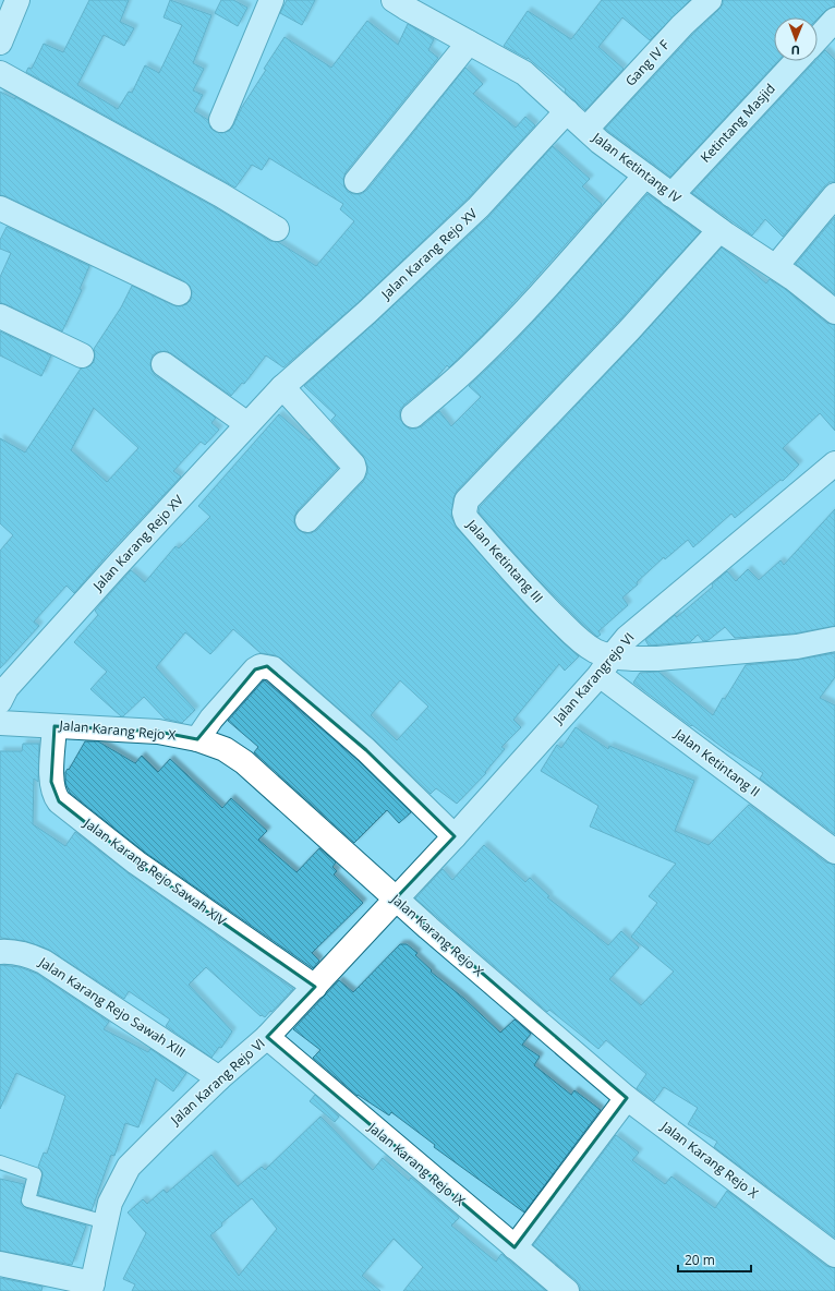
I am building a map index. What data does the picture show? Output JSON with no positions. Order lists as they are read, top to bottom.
{
  "streets": {
    "street": [
      "Gang IV F",
      "Ketintang Masjid",
      "Jalan Ketintang IV",
      "Jalan Karang Rejo XV",
      "Jalan Ketintang III",
      "Jalan Karangrejo VI",
      "Jalan Karang Rejo X",
      "Jalan Ketintang II",
      "Jalan Karang Rejo Sawah XIV",
      "Jalan Karang Rejo Sawah XIII",
      "Jalan Karang Rejo VI",
      "Jalan Karang Rejo IX"
    ]
  },
  "crossings": [
    ["Gang IV F", "Jalan Ketintang IV"],
    ["Ketintang Masjid", "Jalan Ketintang IV"],
    ["Jalan Ketintang IV", "Jalan Karang Rejo XV"],
    ["Jalan Ketintang IV", "Jalan Ketintang III"],
    ["Jalan Ketintang III", "Jalan Karangrejo VI"],
    ["Jalan Ketintang III", "Jalan Ketintang II"],
    ["Jalan Karangrejo VI", "Jalan Karang Rejo X"],
    ["Jalan Karangrejo VI", "Jalan Ketintang II"],
    ["Jalan Karangrejo VI", "Jalan Karang Rejo VI"],
    ["Jalan Karang Rejo X", "Jalan Karang Rejo Sawah XIV"],
    ["Jalan Karang Rejo X", "Jalan Karang Rejo VI"],
    ["Jalan Karang Rejo Sawah XIV", "Jalan Karang Rejo VI"],
    ["Jalan Karang Rejo Sawah XIII", "Jalan Karang Rejo VI"],
    ["Jalan Karang Rejo VI", "Jalan Karang Rejo IX"]
  ],
  "scale_bar": "20 m",
  "north": "bottom"
}
